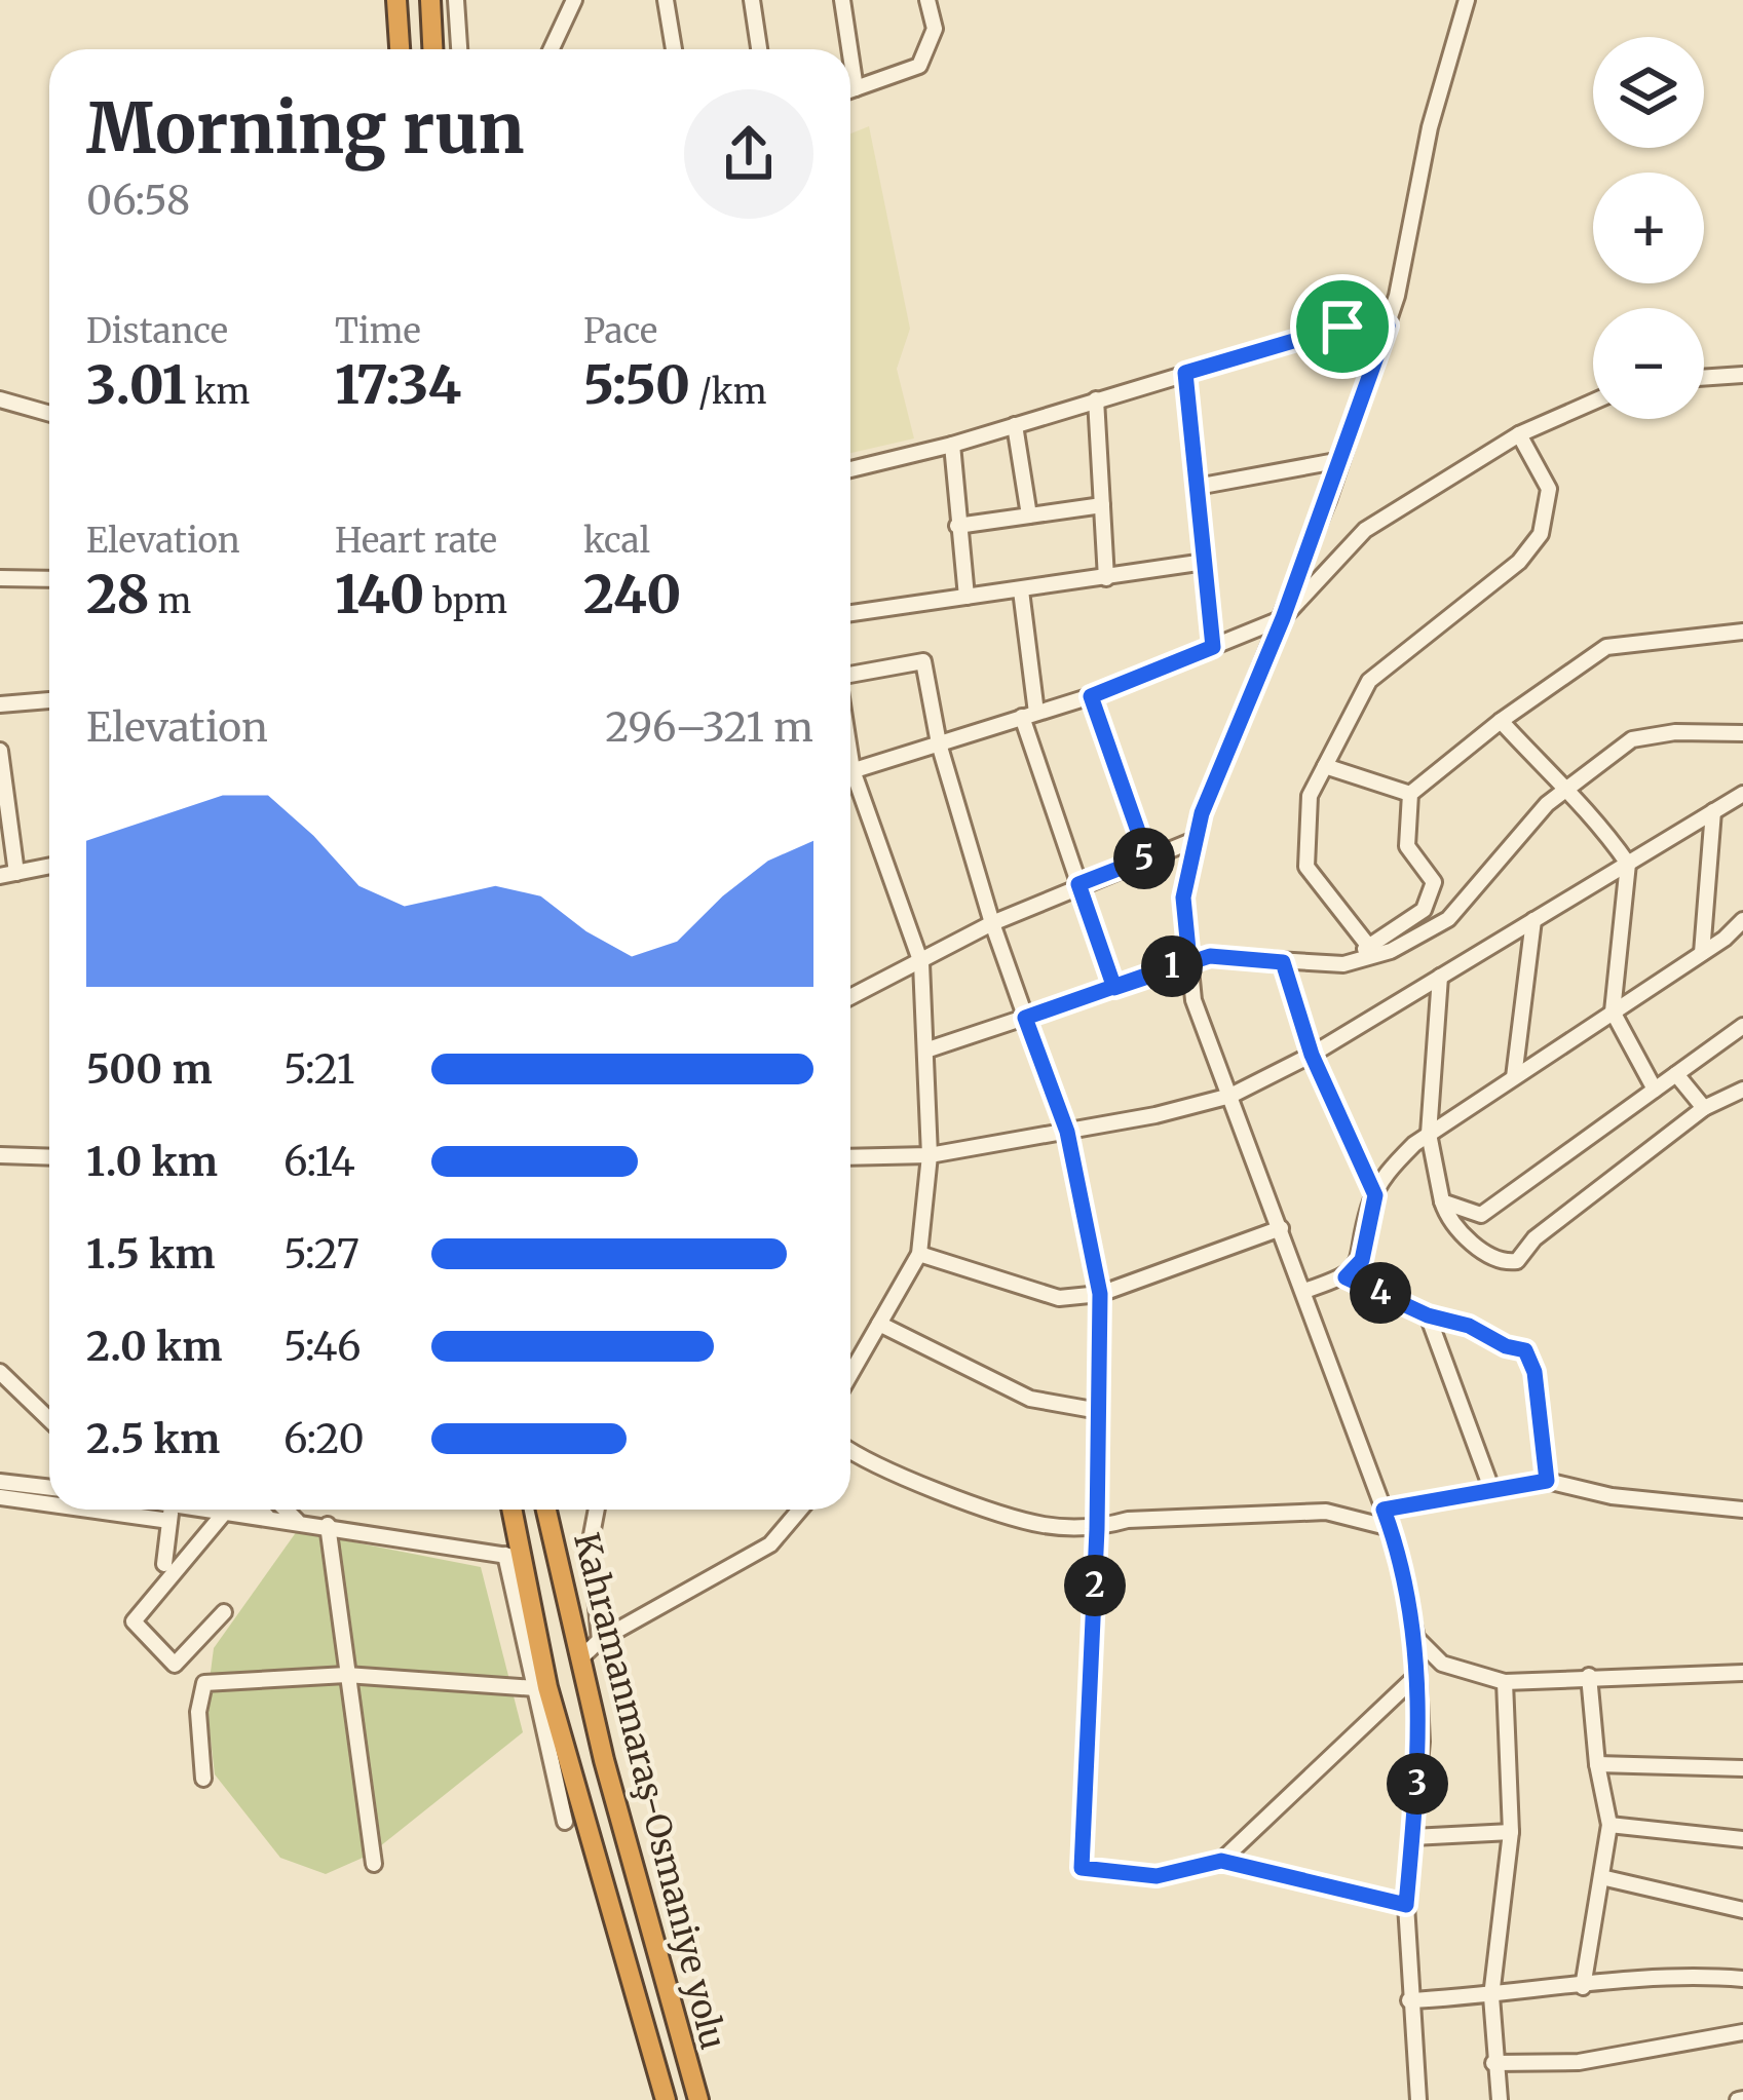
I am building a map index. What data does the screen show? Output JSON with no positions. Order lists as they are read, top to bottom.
{
  "streets": {
    "highway": ["Kahramanmaraş-Osmaniye yolu"]
  },
  "page": {
    "map_buttons": ["+", "−"],
    "heading": ["Morning run", "06:58"],
    "stats": [
      ["Distance", "3.01 km"],
      ["Time", "17:34"],
      ["Pace", "5:50 /km"],
      ["Elevation", "28 m"],
      ["Heart rate", "140 bpm"],
      ["kcal", "240"]
    ],
    "chart": ["Elevation", "296–321 m"],
    "pins": [
      "5",
      "1",
      "4",
      "2",
      "3"
    ],
    "list": [
      {
        "name": "500 m",
        "note": "5:21"
      },
      {
        "name": "1.0 km",
        "note": "6:14"
      },
      {
        "name": "1.5 km",
        "note": "5:27"
      },
      {
        "name": "2.0 km",
        "note": "5:46"
      },
      {
        "name": "2.5 km",
        "note": "6:20"
      }
    ]
  }
}
